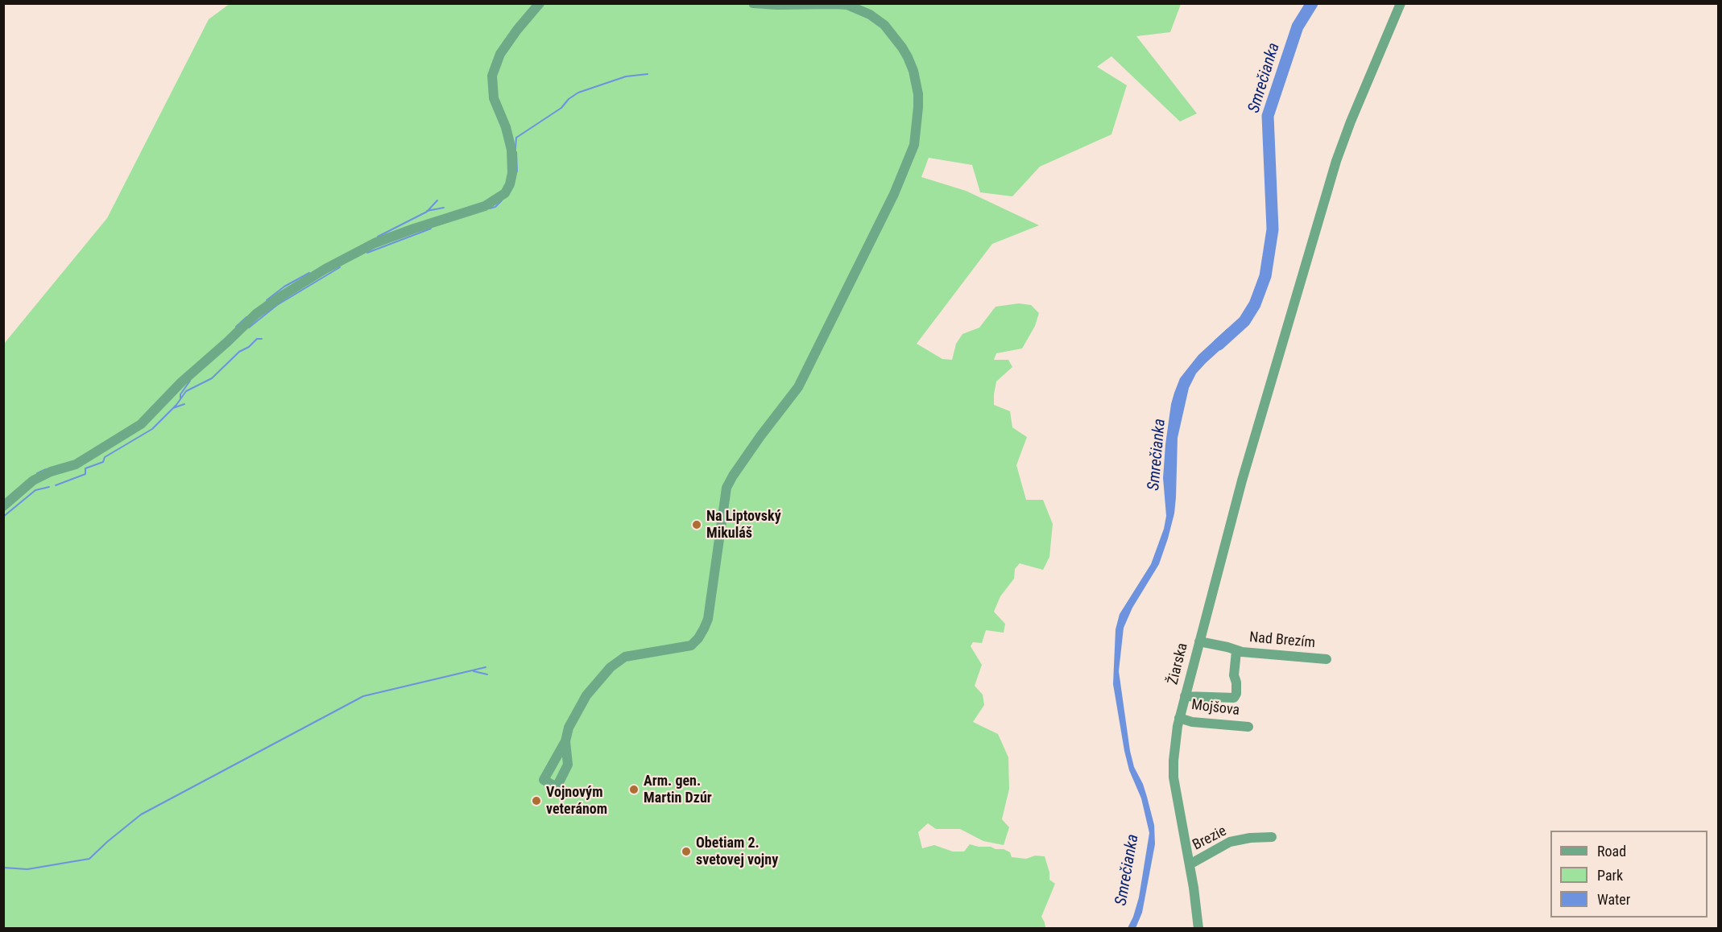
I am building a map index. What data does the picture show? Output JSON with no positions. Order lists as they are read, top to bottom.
{
  "streets": {
    "street": [
      "Nad Brezím",
      "Žiarska",
      "Mojšova",
      "Brezie"
    ]
  },
  "crossings": [
    ["Nad Brezím", "Žiarska"],
    ["Žiarska", "Mojšova"],
    ["Žiarska", "Brezie"]
  ],
  "water": ["Smrečianka"],
  "places": [
    "Na Liptovský Mikuláš",
    "Arm. gen. Martin Dzúr",
    "Vojnovým veteránom",
    "Obetiam 2. svetovej vojny"
  ],
  "legend": ["Road", "Park", "Water"]
}
